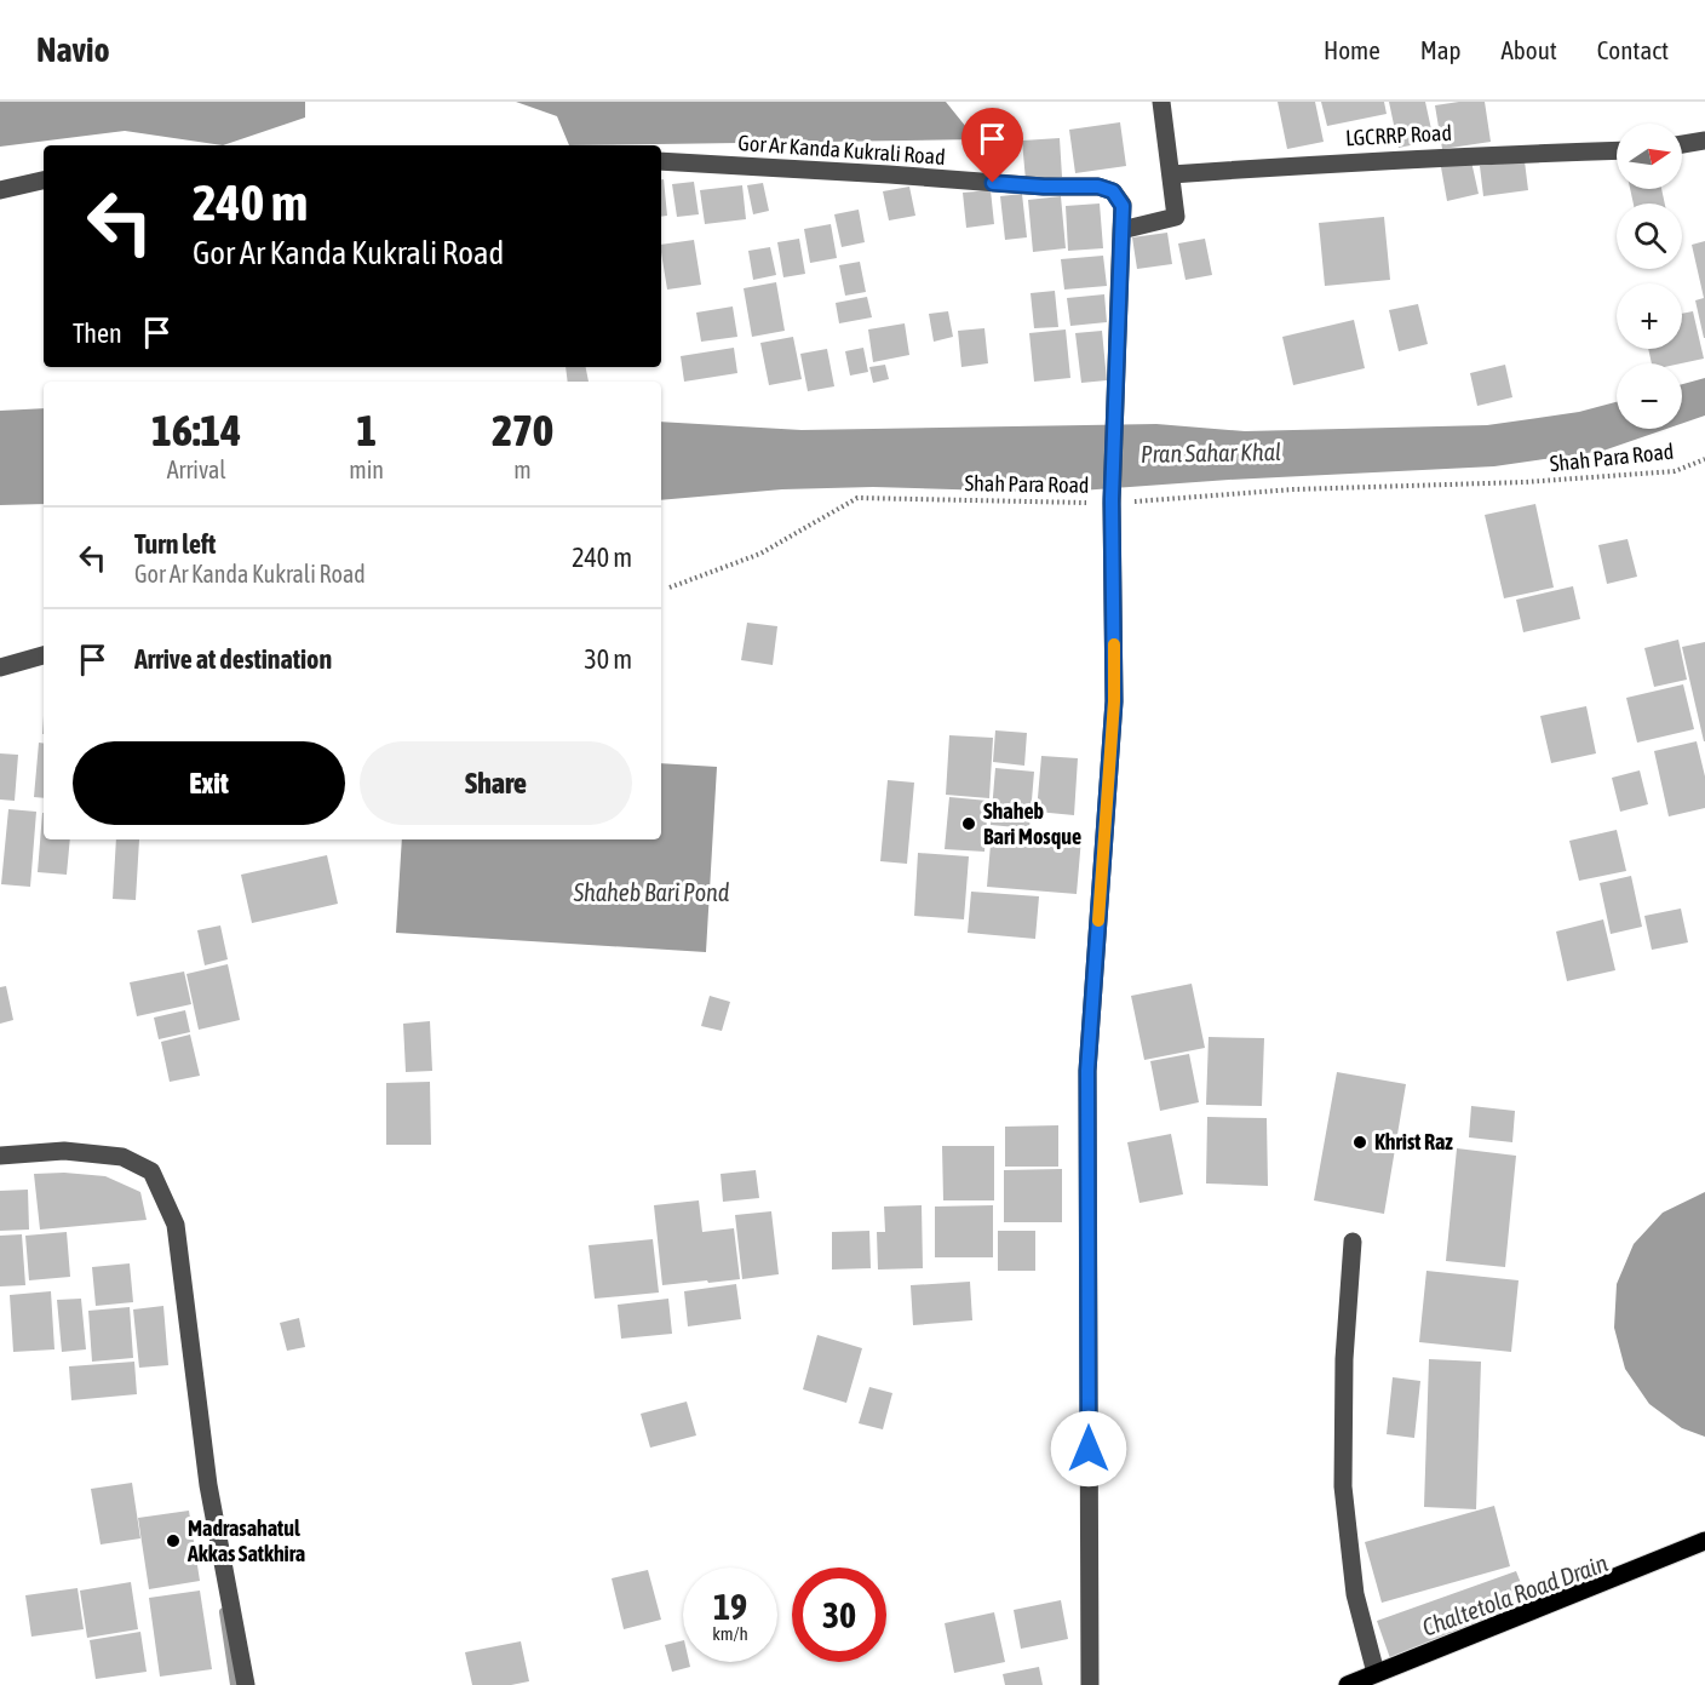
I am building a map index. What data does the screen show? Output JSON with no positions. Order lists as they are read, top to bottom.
{
  "streets": {
    "street": ["LGCRRP Road", "Gor Ar Kanda Kukrali Road"],
    "path": ["Shah Para Road"]
  },
  "water": ["Pran Sahar Khal", "Shaheb Bari Pond", "Chaltetola Road Drain"],
  "places": ["Shaheb Bari Mosque", "Khrist Raz", "Madrasahatul Akkas Satkhira"],
  "north": "right",
  "page": {
    "header": "Navio",
    "nav": [
      "Home",
      "Map",
      "About",
      "Contact"
    ],
    "map_buttons": ["+", "−"],
    "turn": ["240 m", "Gor Ar Kanda Kukrali Road"],
    "then": "Then",
    "eta": [
      "16:14",
      "Arrival",
      "1",
      "min",
      "270",
      "m"
    ],
    "list": [
      {
        "name": "Turn left",
        "note": "Gor Ar Kanda Kukrali Road",
        "value": "240 m"
      },
      {
        "name": "Arrive at destination",
        "value": "30 m"
      }
    ],
    "buttons": ["Exit", "Share"],
    "speed": "19 km/h",
    "limit": "30"
  }
}
